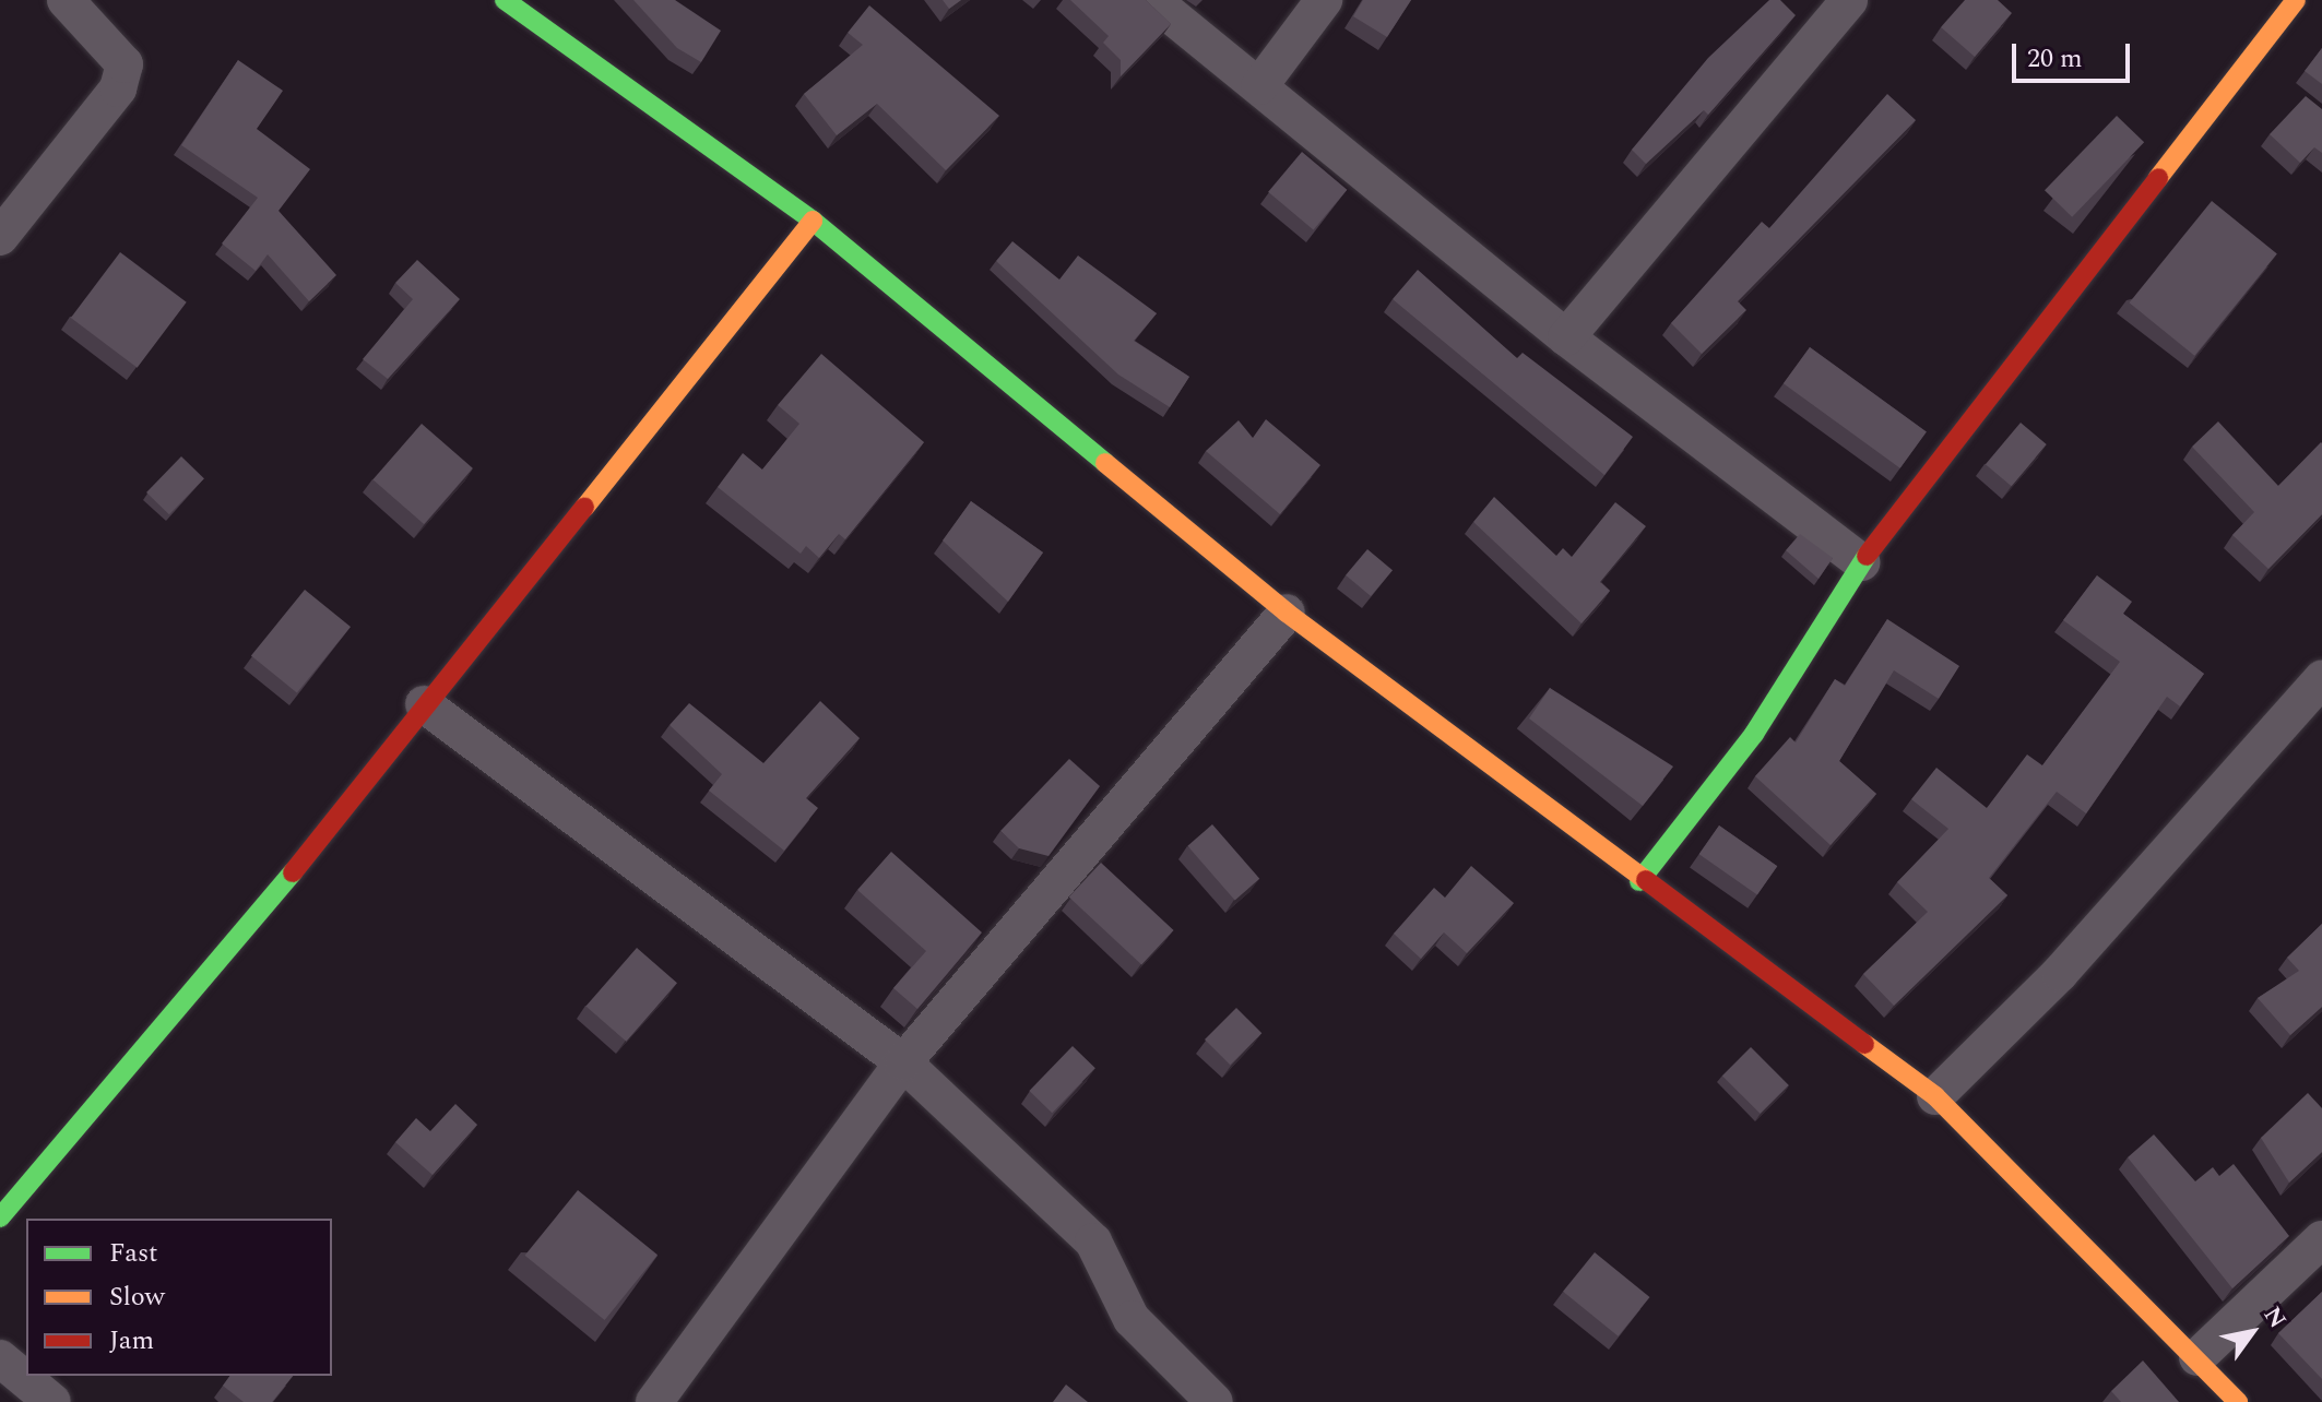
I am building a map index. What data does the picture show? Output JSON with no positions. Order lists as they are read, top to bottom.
{
  "legend": ["Fast", "Slow", "Jam"],
  "scale_bar": "20 m",
  "north": "top right"
}
